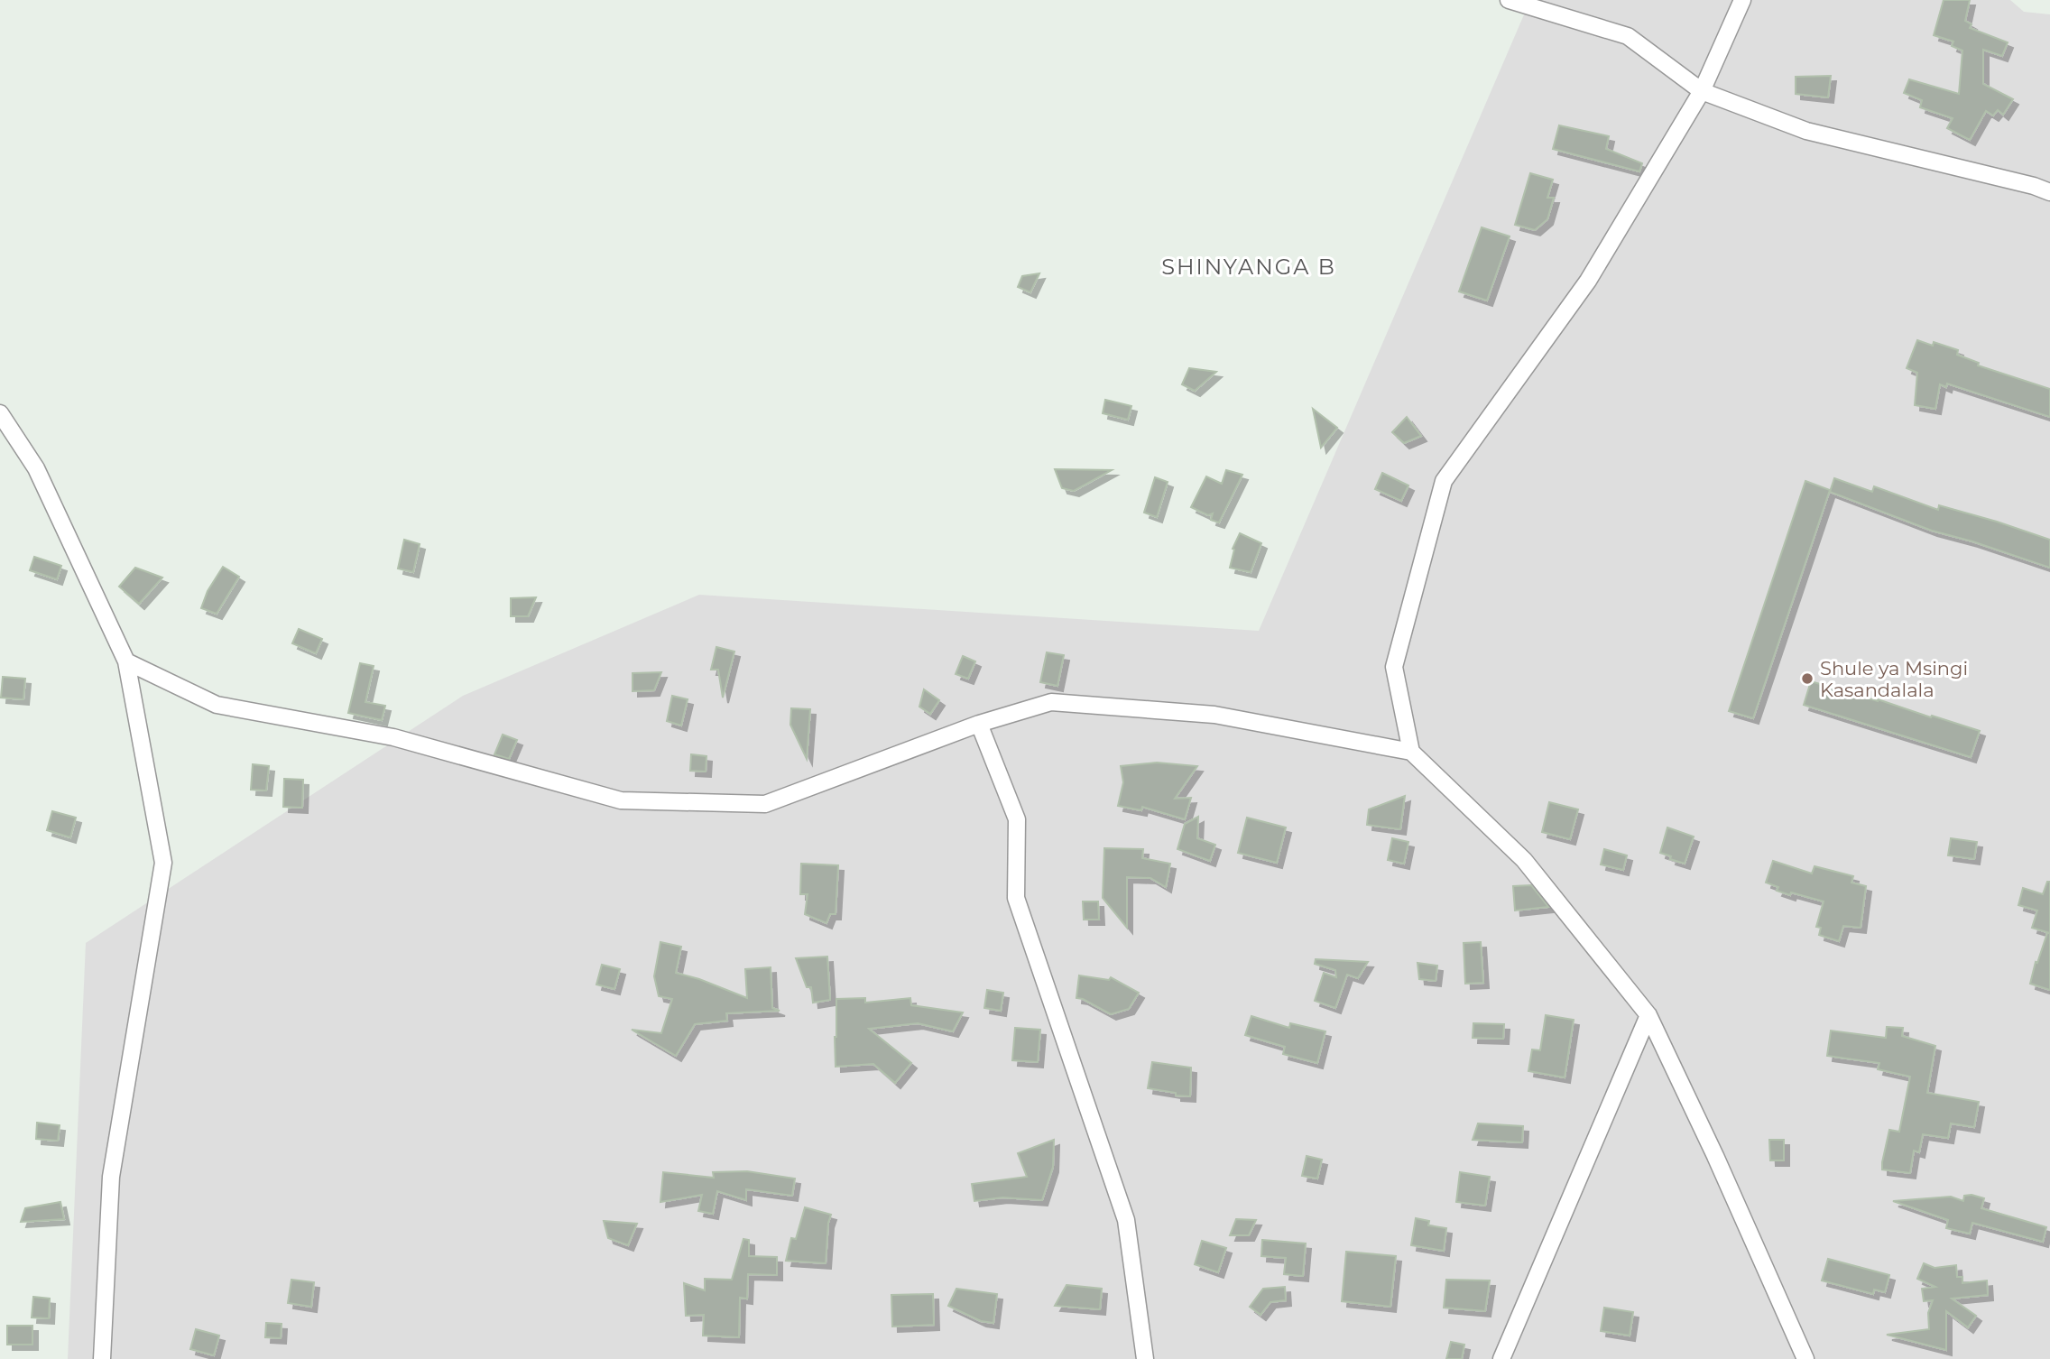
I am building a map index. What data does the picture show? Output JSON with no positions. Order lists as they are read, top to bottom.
{
  "districts": ["SHINYANGA B"],
  "places": ["Shule ya Msingi Kasandalala"]
}
